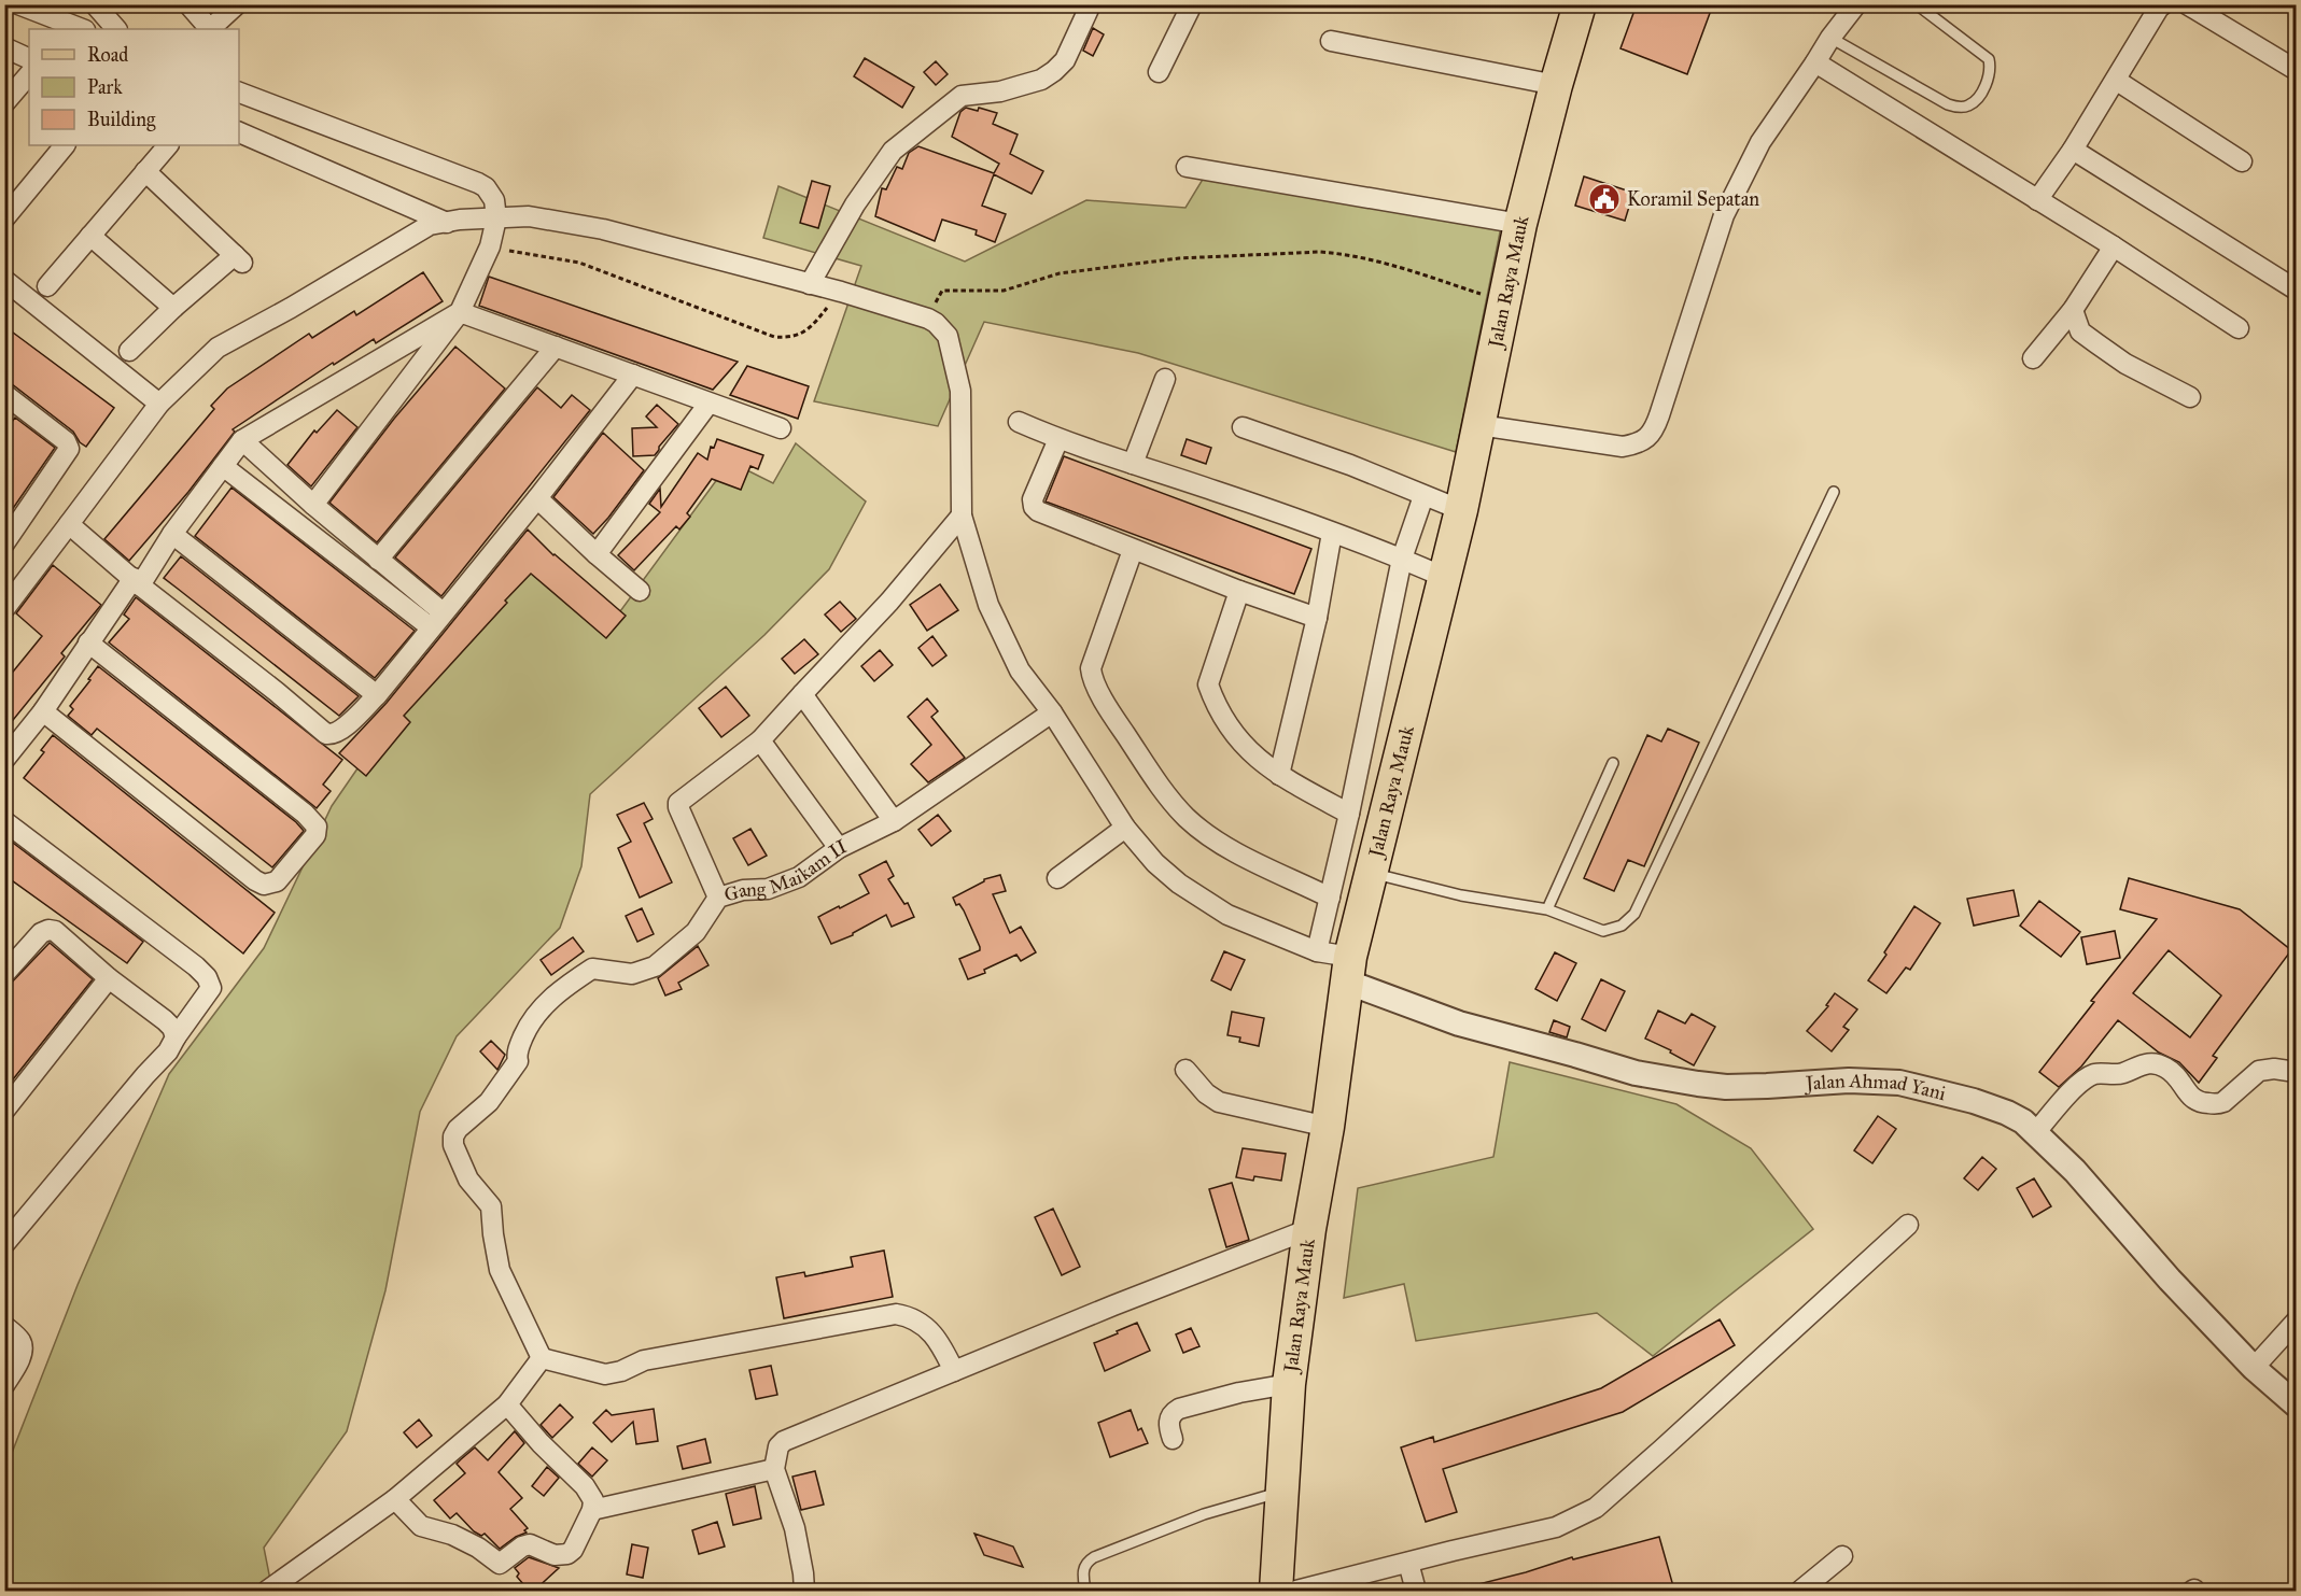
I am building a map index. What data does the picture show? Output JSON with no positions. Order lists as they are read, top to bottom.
{
  "streets": {
    "main road": ["Jalan Raya Mauk"],
    "street": ["Gang Maikam II", "Jalan Ahmad Yani"]
  },
  "crossings": [
    ["Jalan Raya Mauk", "Jalan Ahmad Yani"]
  ],
  "places": {
    "public building": ["Koramil Sepatan"]
  },
  "legend": ["Road", "Park", "Building"]
}
